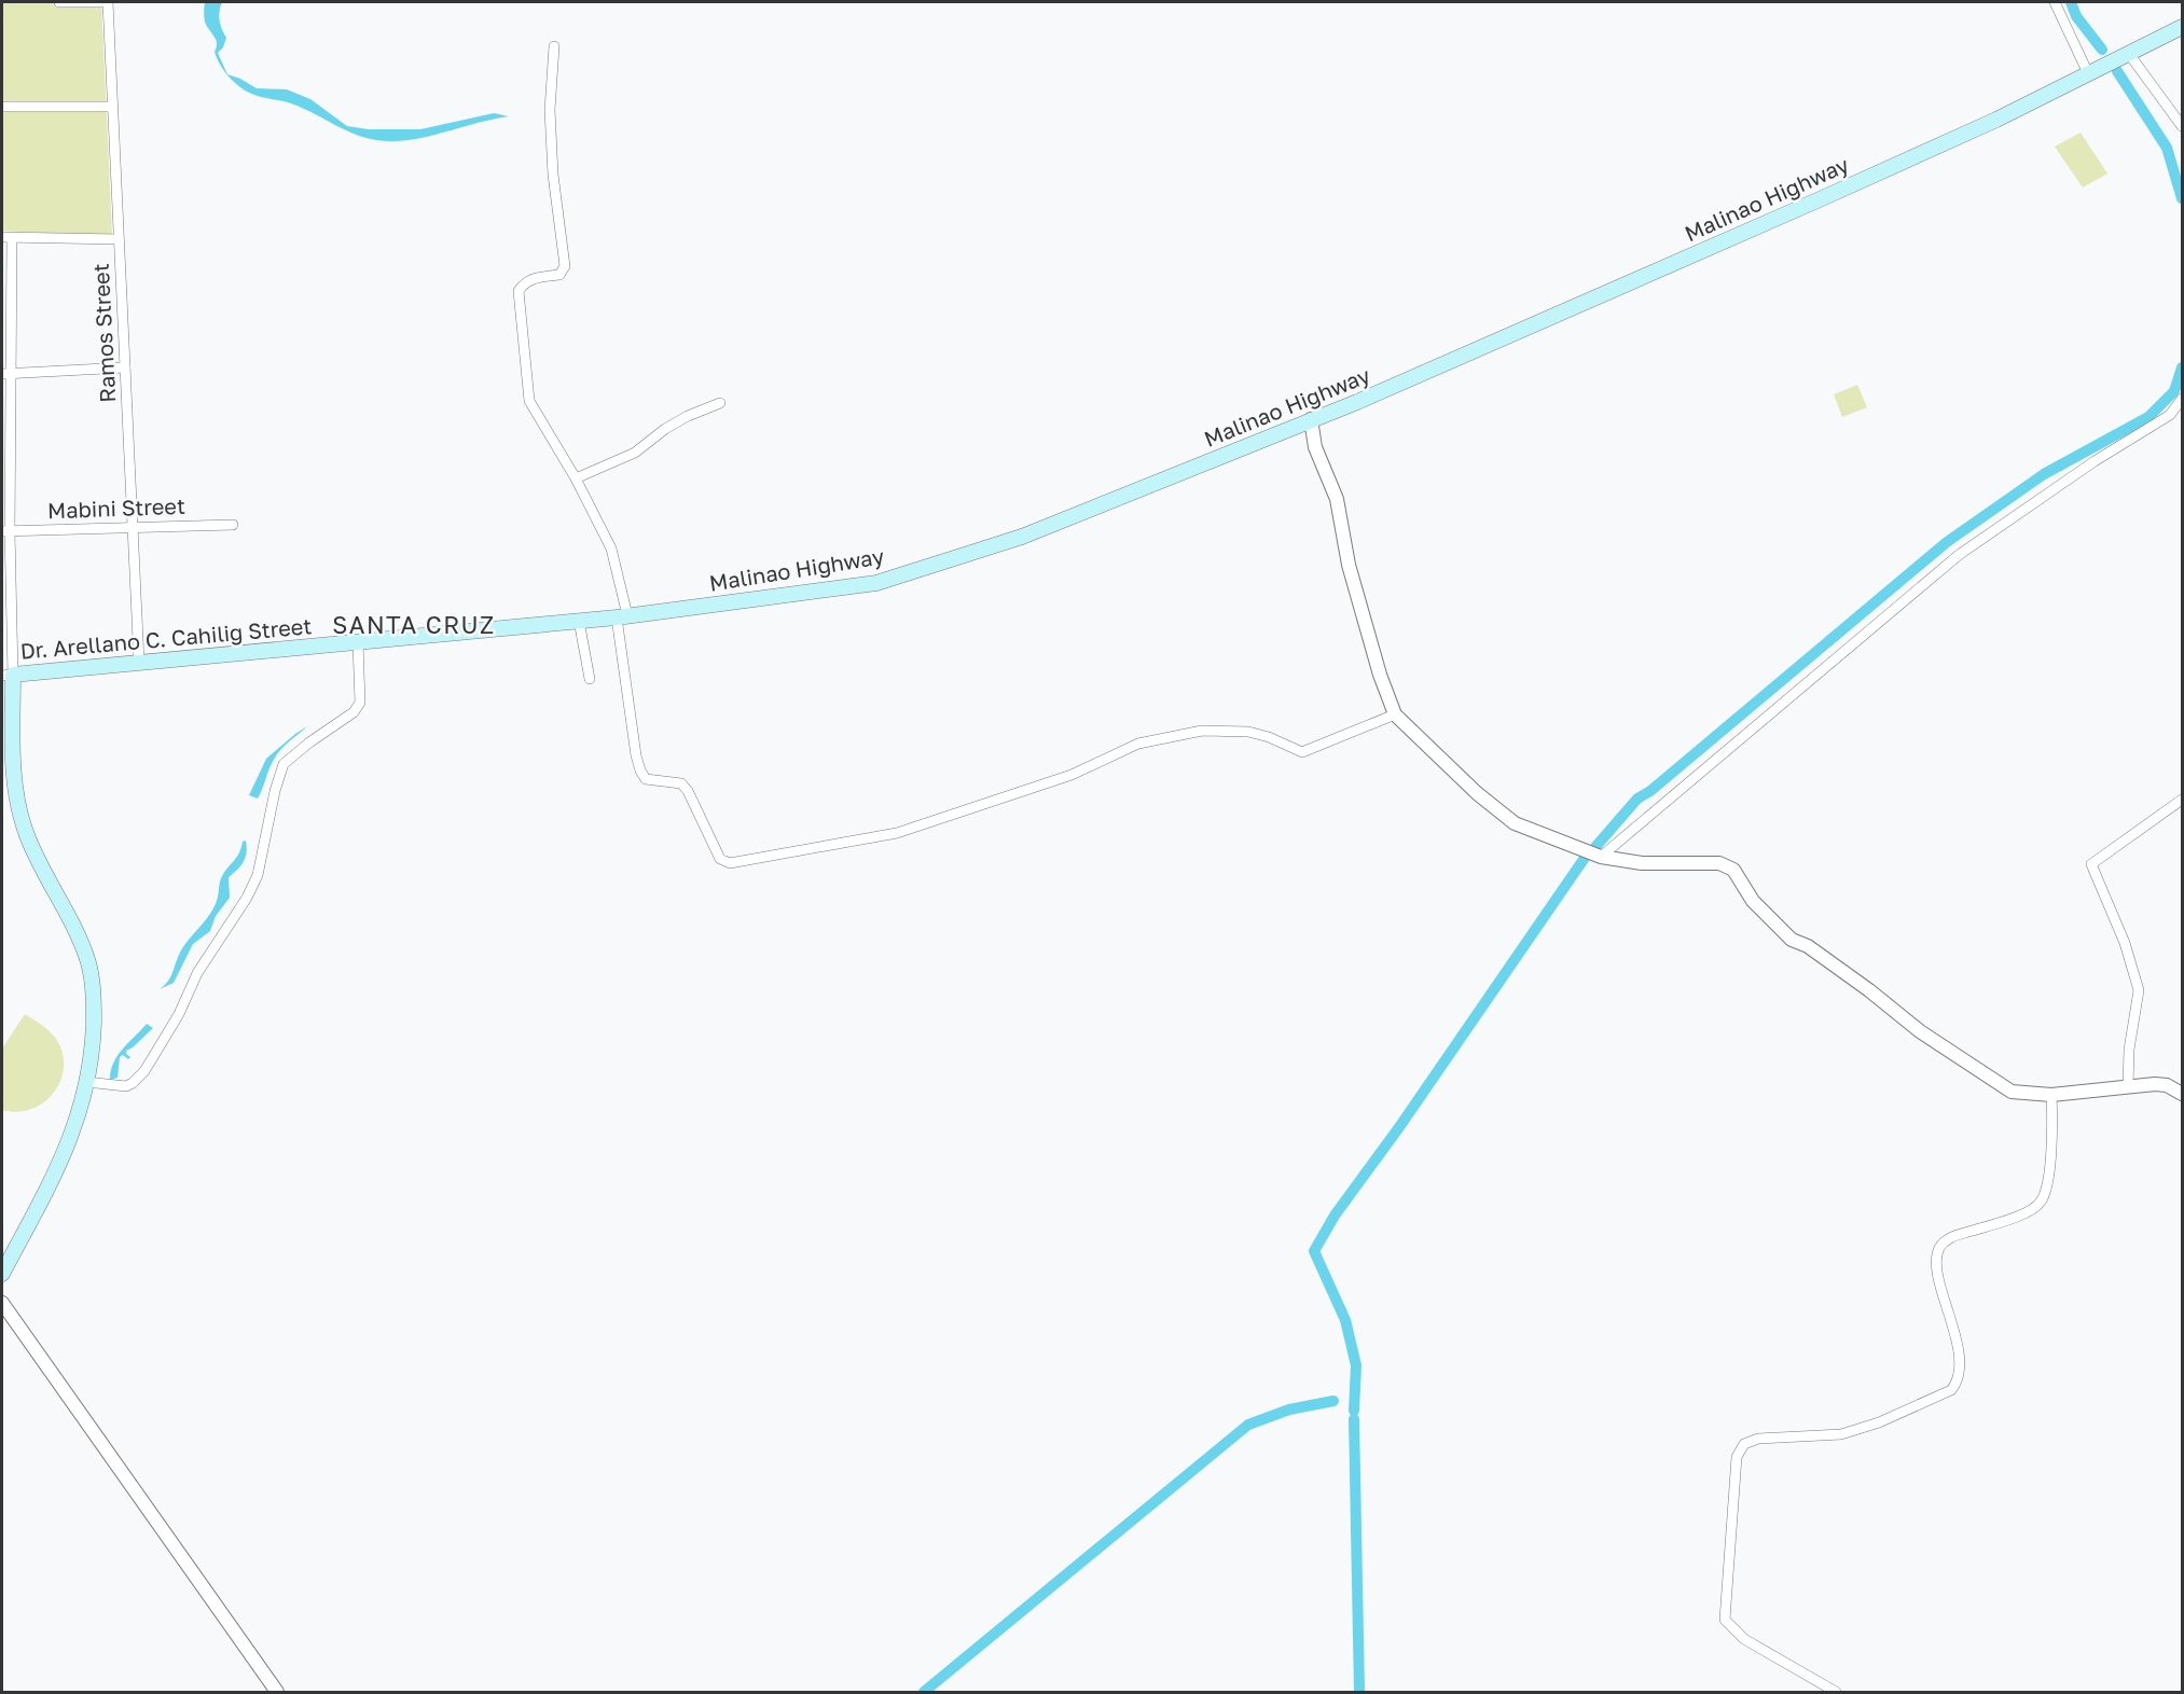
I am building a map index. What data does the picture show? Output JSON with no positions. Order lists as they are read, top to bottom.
{
  "streets": {
    "main road": ["Malinao Highway", "Dr. Arellano C. Cahilig Street"],
    "street": ["Ramos Street", "Mabini Street"]
  },
  "crossings": [
    ["Malinao Highway", "Dr. Arellano C. Cahilig Street"],
    ["Ramos Street", "Mabini Street"],
    ["Ramos Street", "Dr. Arellano C. Cahilig Street"]
  ],
  "districts": ["SANTA CRUZ"]
}
